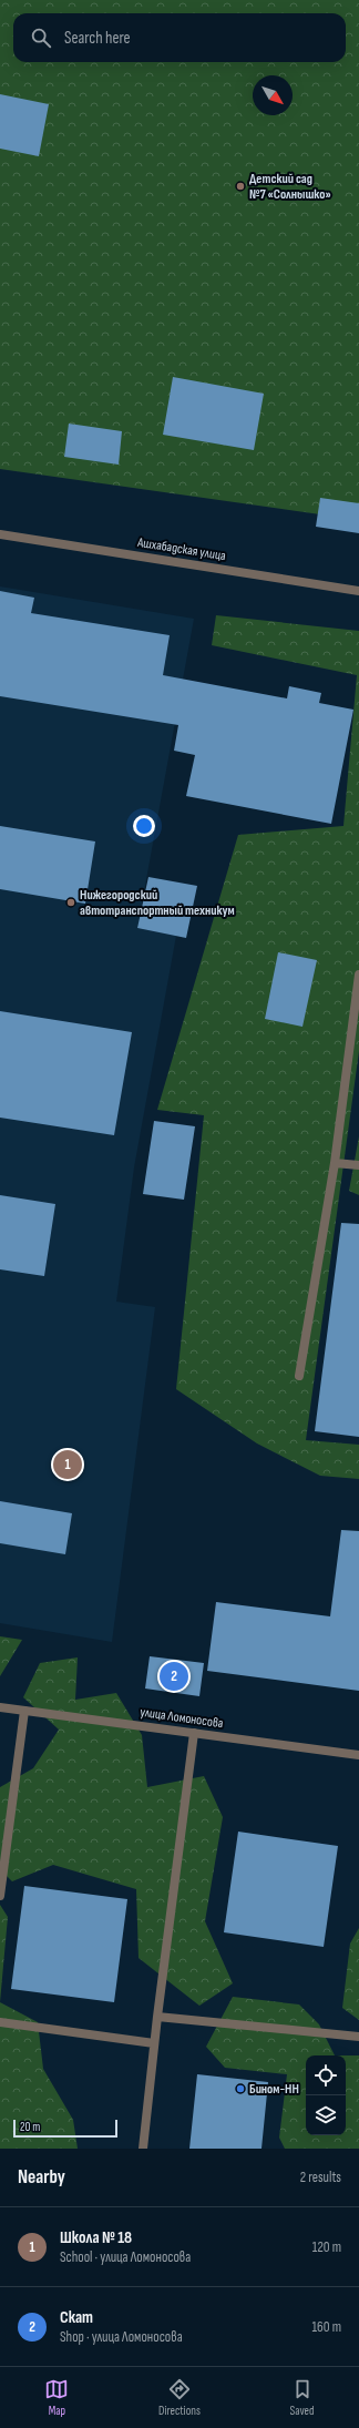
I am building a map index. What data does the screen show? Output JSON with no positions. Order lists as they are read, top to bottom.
{
  "streets": {
    "street": ["Ашхабадская улица", "улица Ломоносова"]
  },
  "places": ["Детский сад №7 «Солнышко»", "Нижегородский автотранспортный техникум", "Бином-НН"],
  "scale_bar": "20 m",
  "north": "bottom right",
  "page": {
    "search": "Search here",
    "pins": ["1", "2"],
    "scale": "20 m",
    "heading": ["Nearby", "2 results"],
    "list": [
      {
        "mark": "1",
        "name": "Школа № 18",
        "note": "School · улица Ломоносова",
        "value": "120 m"
      },
      {
        "mark": "2",
        "name": "Скат",
        "note": "Shop · улица Ломоносова",
        "value": "160 m"
      }
    ],
    "nav": ["Map", "Directions", "Saved"]
  }
}
